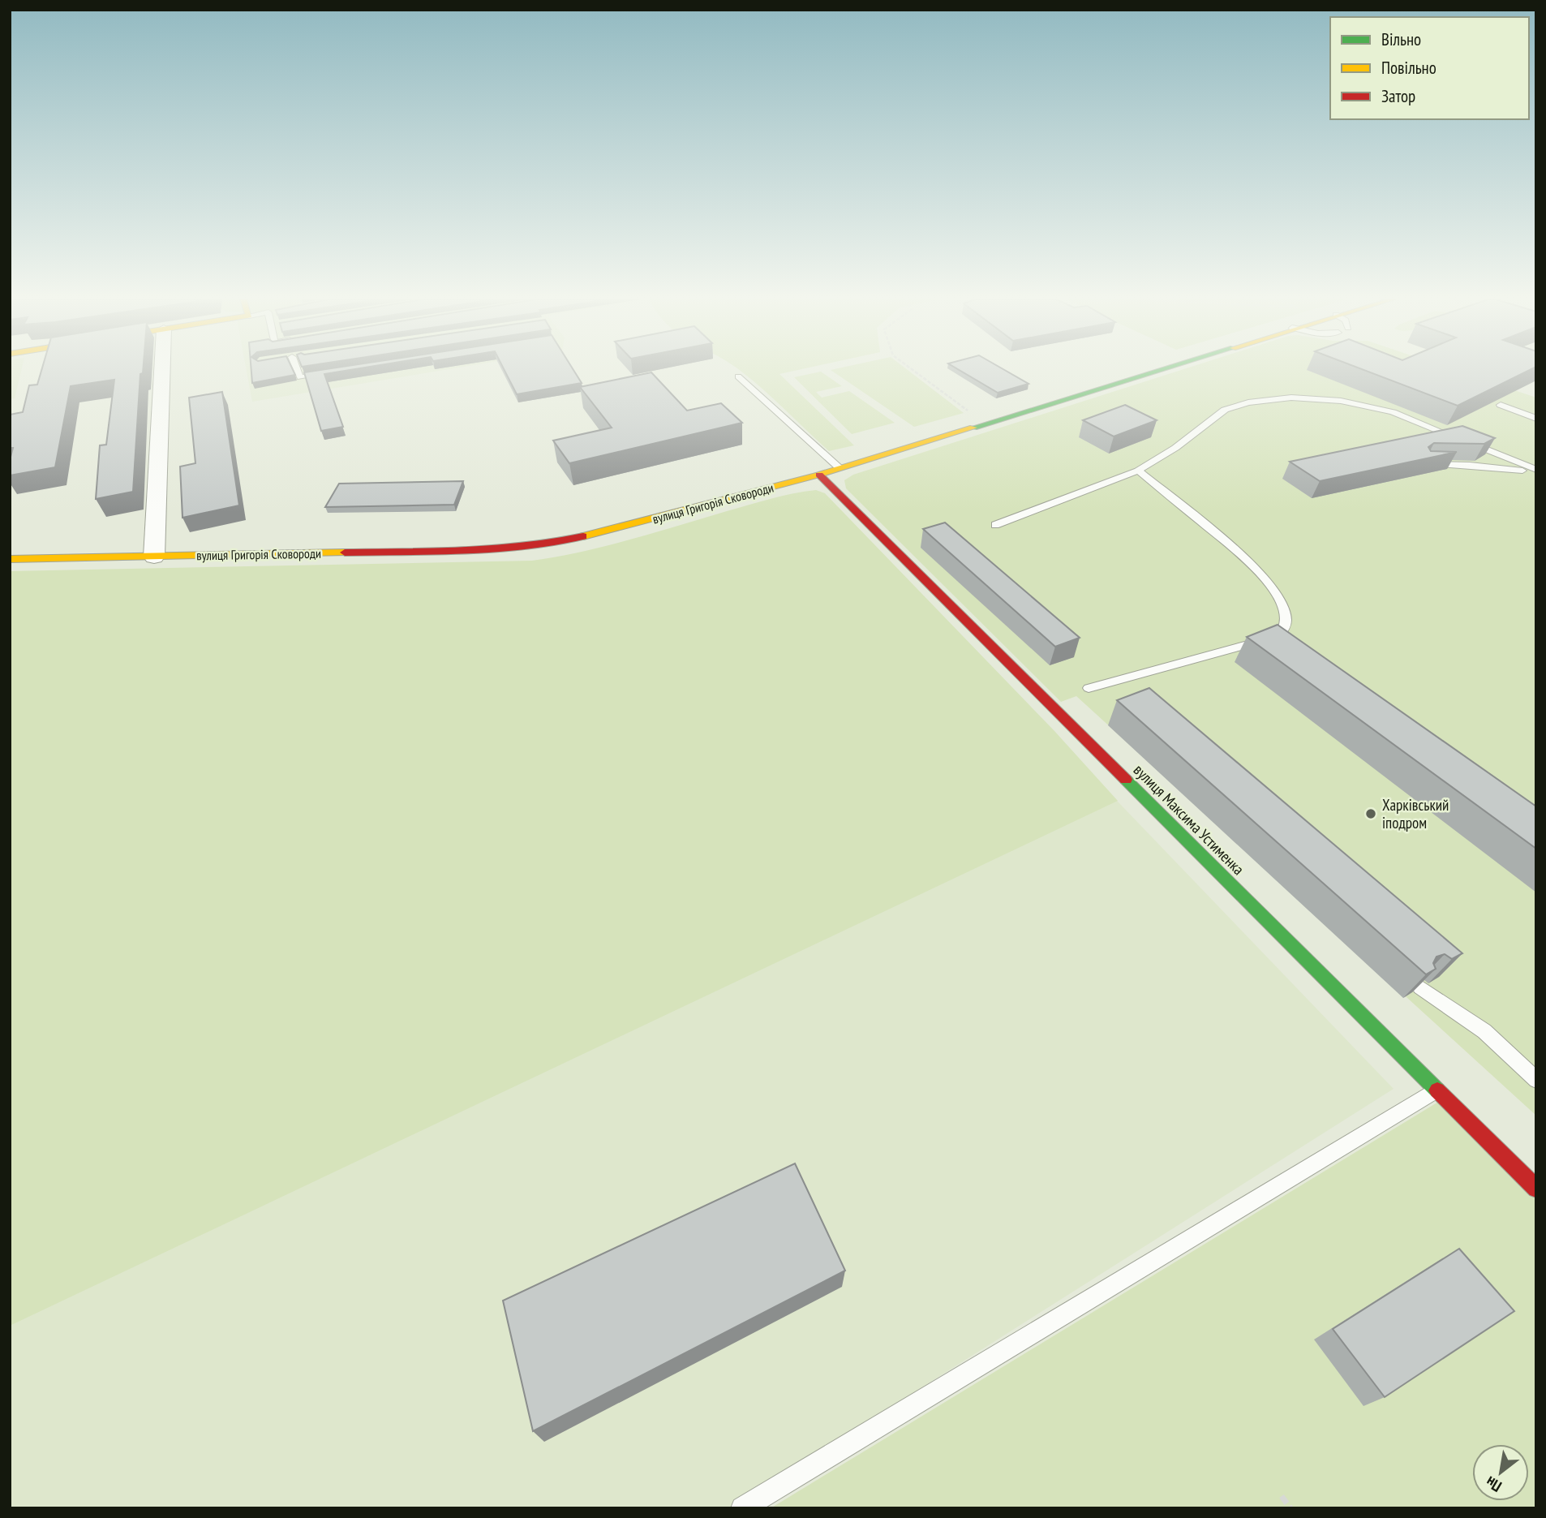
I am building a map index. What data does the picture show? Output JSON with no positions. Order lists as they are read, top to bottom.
{
  "streets": {
    "street": ["вулиця Григорія Сковороди", "вулиця Максима Устименка"]
  },
  "crossings": [
    ["вулиця Григорія Сковороди", "вулиця Максима Устименка"]
  ],
  "places": ["Харківський іподром"],
  "legend": ["Вільно", "Повільно", "Затор"],
  "north": "bottom left"
}
